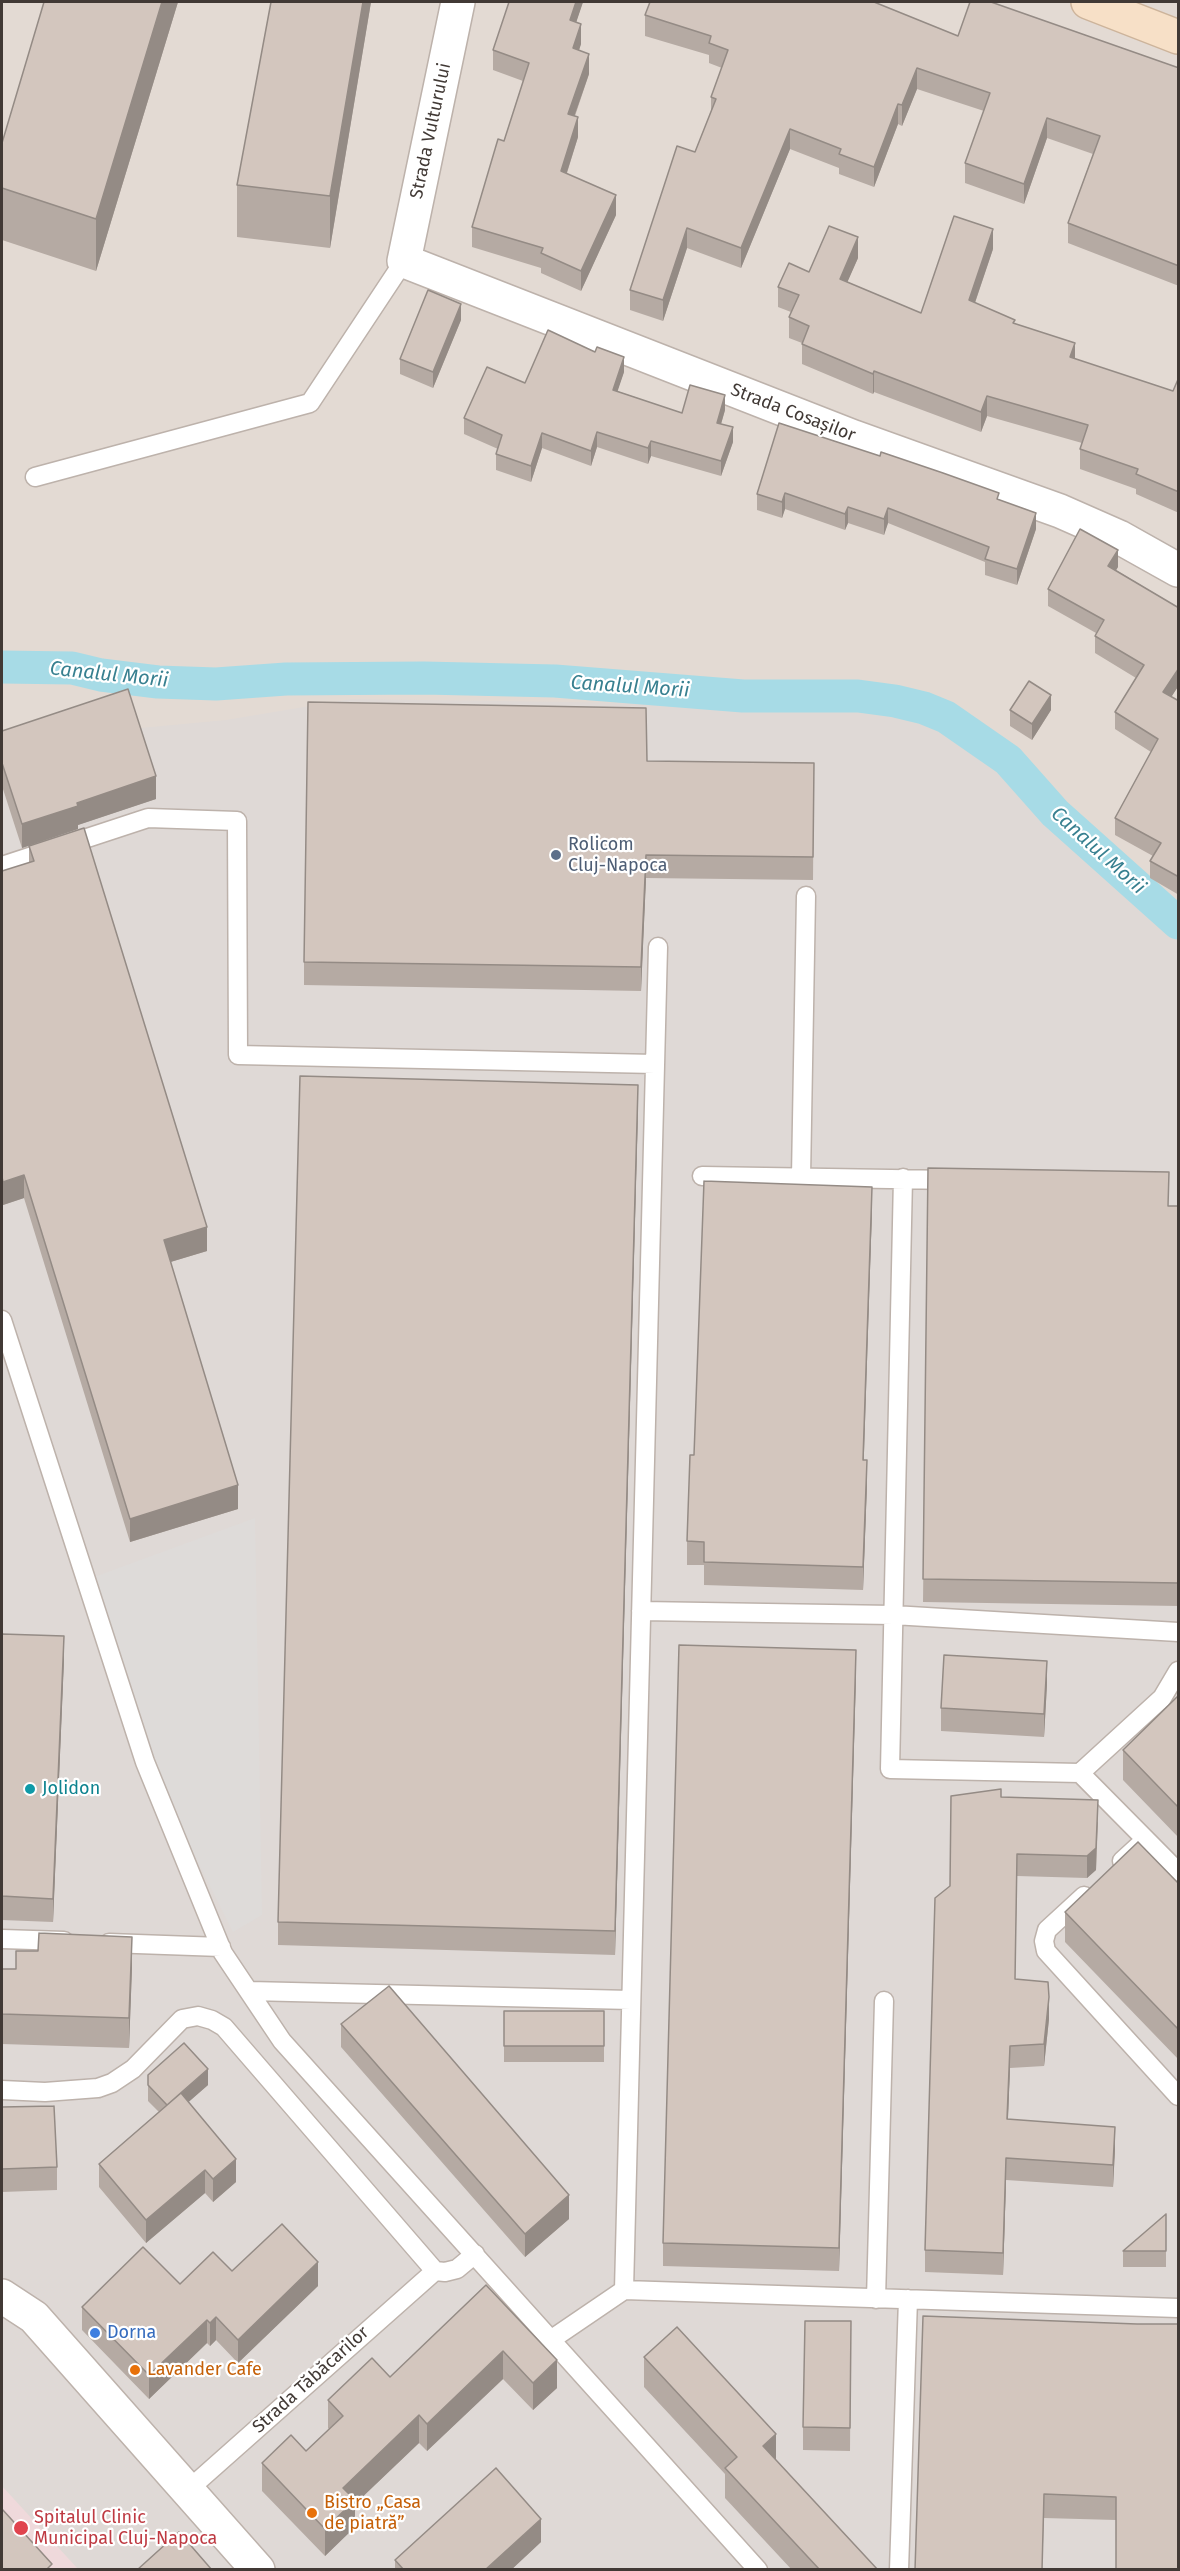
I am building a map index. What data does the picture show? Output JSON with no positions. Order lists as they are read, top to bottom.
{
  "streets": {
    "street": ["Strada Vulturului", "Strada Cosașilor"],
    "lane": ["Strada Tăbăcarilor"]
  },
  "crossings": [
    ["Strada Vulturului", "Strada Cosașilor"]
  ],
  "water": ["Canalul Morii"],
  "places": [
    "Rolicom Cluj-Napoca",
    "Jolidon",
    "Dorna",
    "Lavander Cafe",
    "Bistro „Casa de piatră”",
    "Spitalul Clinic Municipal Cluj-Napoca"
  ]
}
